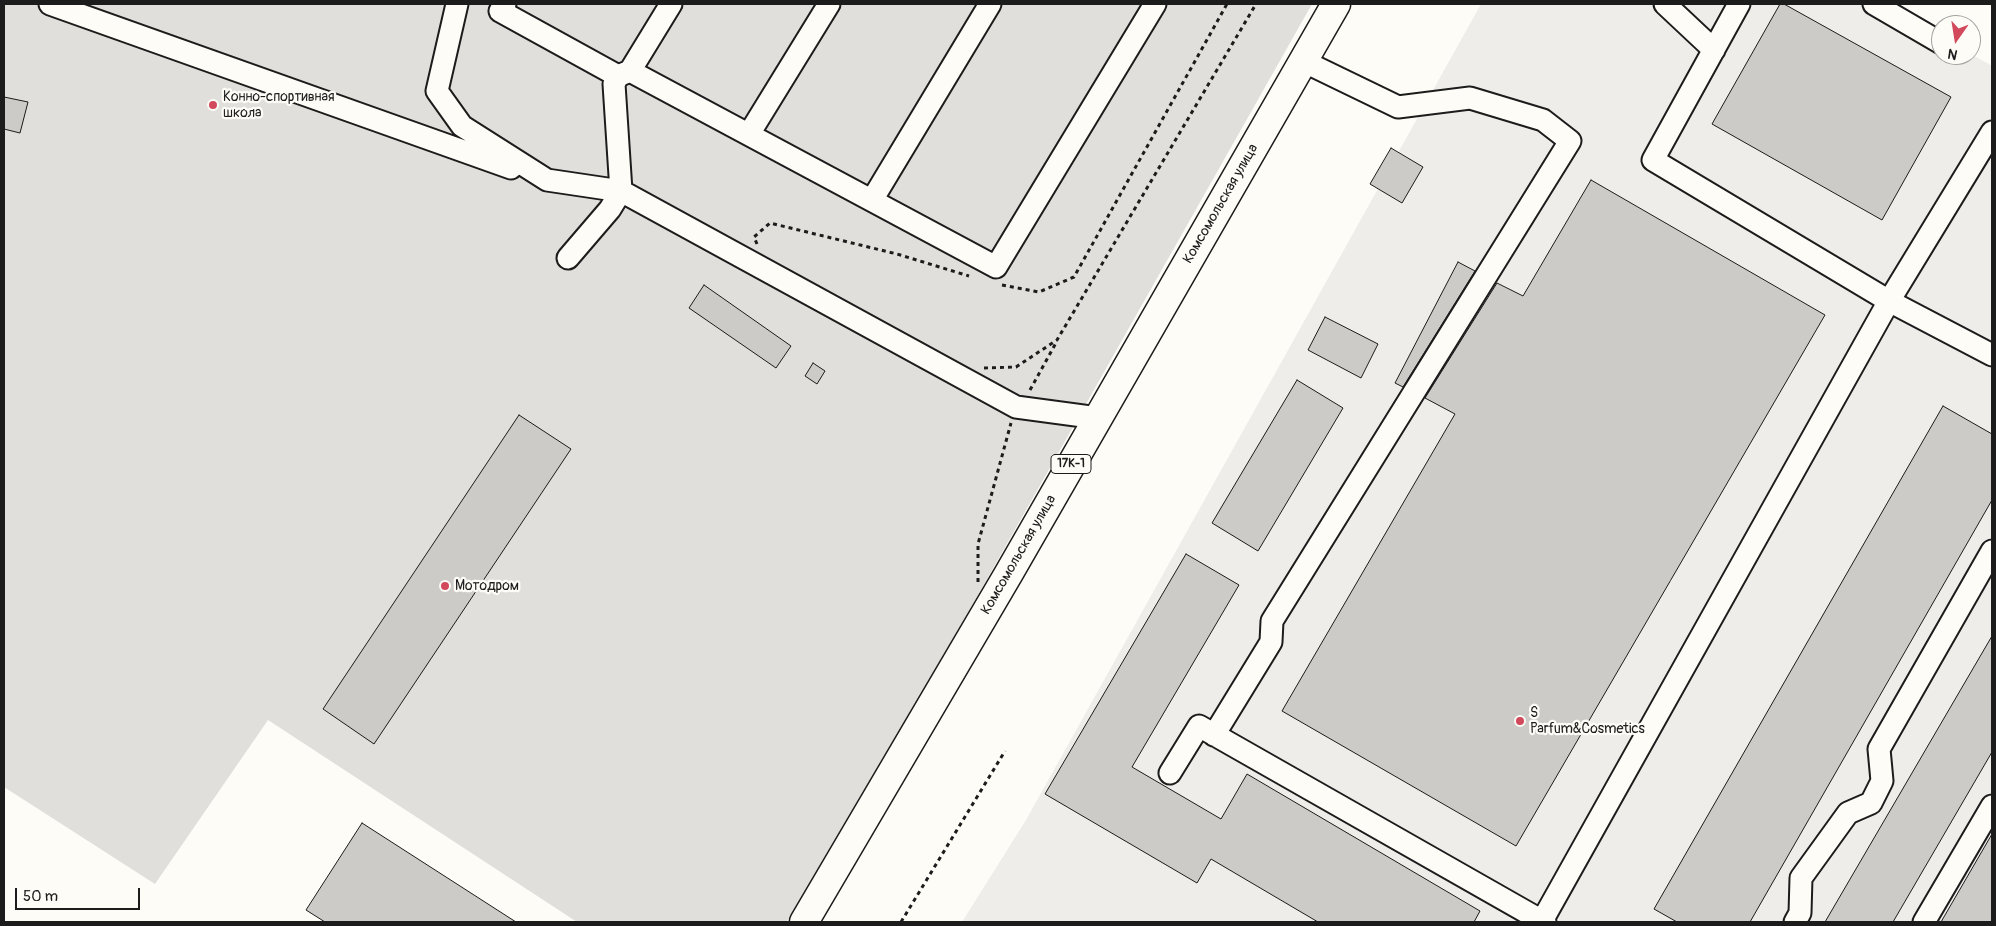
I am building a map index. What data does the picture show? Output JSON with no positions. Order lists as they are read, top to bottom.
{
  "streets": {
    "main road": ["Комсомольская улица", "17К-1"]
  },
  "places": ["Конно-спортивная школа", "Мотодром", "S Parfum&Cosmetics"],
  "scale_bar": "50 m",
  "north": "bottom"
}
